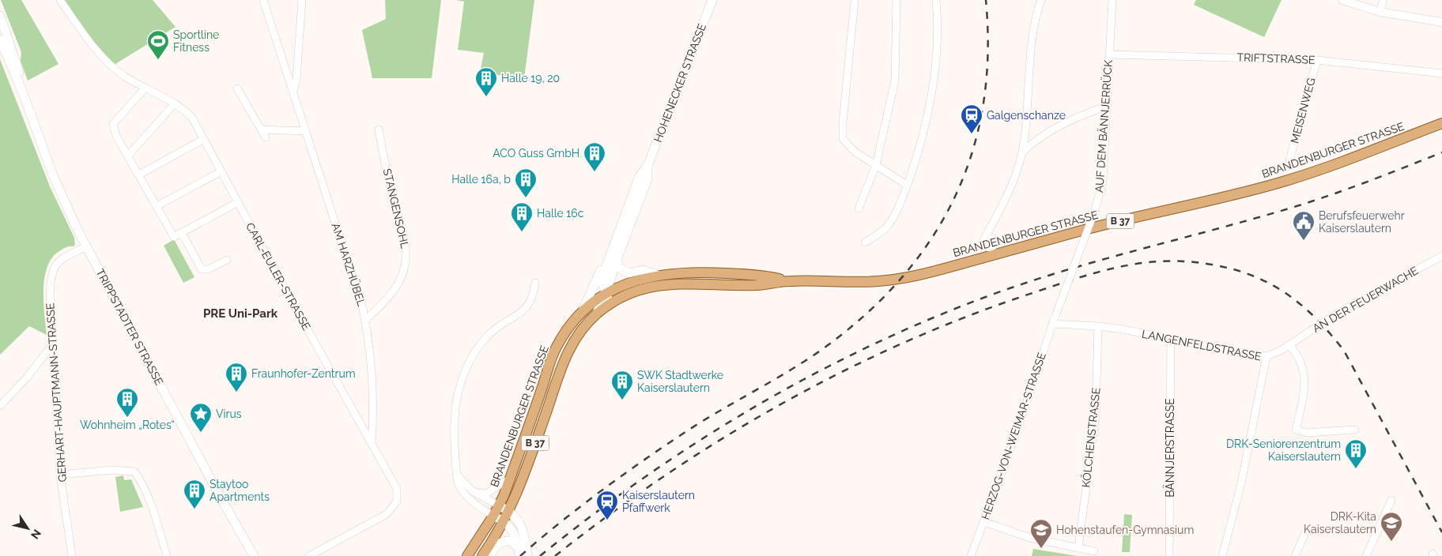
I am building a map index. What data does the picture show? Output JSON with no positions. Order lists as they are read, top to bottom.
{
  "streets": {
    "main road": [
      "HOHENECKER STRASSE",
      "BRANDENBURGER STRASSE",
      "B 37",
      "TRIPPSTADTER STRASSE"
    ],
    "street": [
      "TRIFTSTRASSE",
      "MEISENWEG",
      "AUF DEM BÄNNJERRÜCK",
      "STANGENSOHL",
      "AM HARZHÜBEL",
      "CARL-EULER-STRASSE",
      "AN DER FEUERWACHE",
      "LANGENFELDSTRASSE",
      "GERHART-HAUPTMANN-STRASSE",
      "HERZOG-VON-WEIMAR-STRASSE",
      "KÖLCHENSTRASSE",
      "BÄNNJERSTRASSE"
    ]
  },
  "crossings": [
    ["TRIFTSTRASSE", "MEISENWEG"],
    ["TRIFTSTRASSE", "AUF DEM BÄNNJERRÜCK"],
    ["HOHENECKER STRASSE", "BRANDENBURGER STRASSE"],
    ["AUF DEM BÄNNJERRÜCK", "HERZOG-VON-WEIMAR-STRASSE"],
    ["STANGENSOHL", "AM HARZHÜBEL"],
    ["AM HARZHÜBEL", "CARL-EULER-STRASSE"],
    ["AN DER FEUERWACHE", "LANGENFELDSTRASSE"],
    ["TRIPPSTADTER STRASSE", "GERHART-HAUPTMANN-STRASSE"],
    ["LANGENFELDSTRASSE", "HERZOG-VON-WEIMAR-STRASSE"],
    ["LANGENFELDSTRASSE", "KÖLCHENSTRASSE"],
    ["LANGENFELDSTRASSE", "BÄNNJERSTRASSE"]
  ],
  "districts": ["PRE Uni-Park"],
  "places": {
    "sports": ["Sportline Fitness"],
    "building": [
      "Halle 19, 20",
      "ACO Guss GmbH",
      "Halle 16a, b",
      "Halle 16c",
      "Fraunhofer-Zentrum",
      "SWK Stadtwerke Kaiserslautern",
      "Wohnheim „Rotes“",
      "DRK-Seniorenzentrum Kaiserslautern",
      "Staytoo Apartments"
    ],
    "station": ["Galgenschanze", "Kaiserslautern Pfaffwerk"],
    "public building": ["Berufsfeuerwehr Kaiserslautern"],
    "place": ["Virus"],
    "school or university": ["DRK-Kita Kaiserslautern", "Hohenstaufen-Gymnasium"]
  },
  "north": "bottom right"
}
